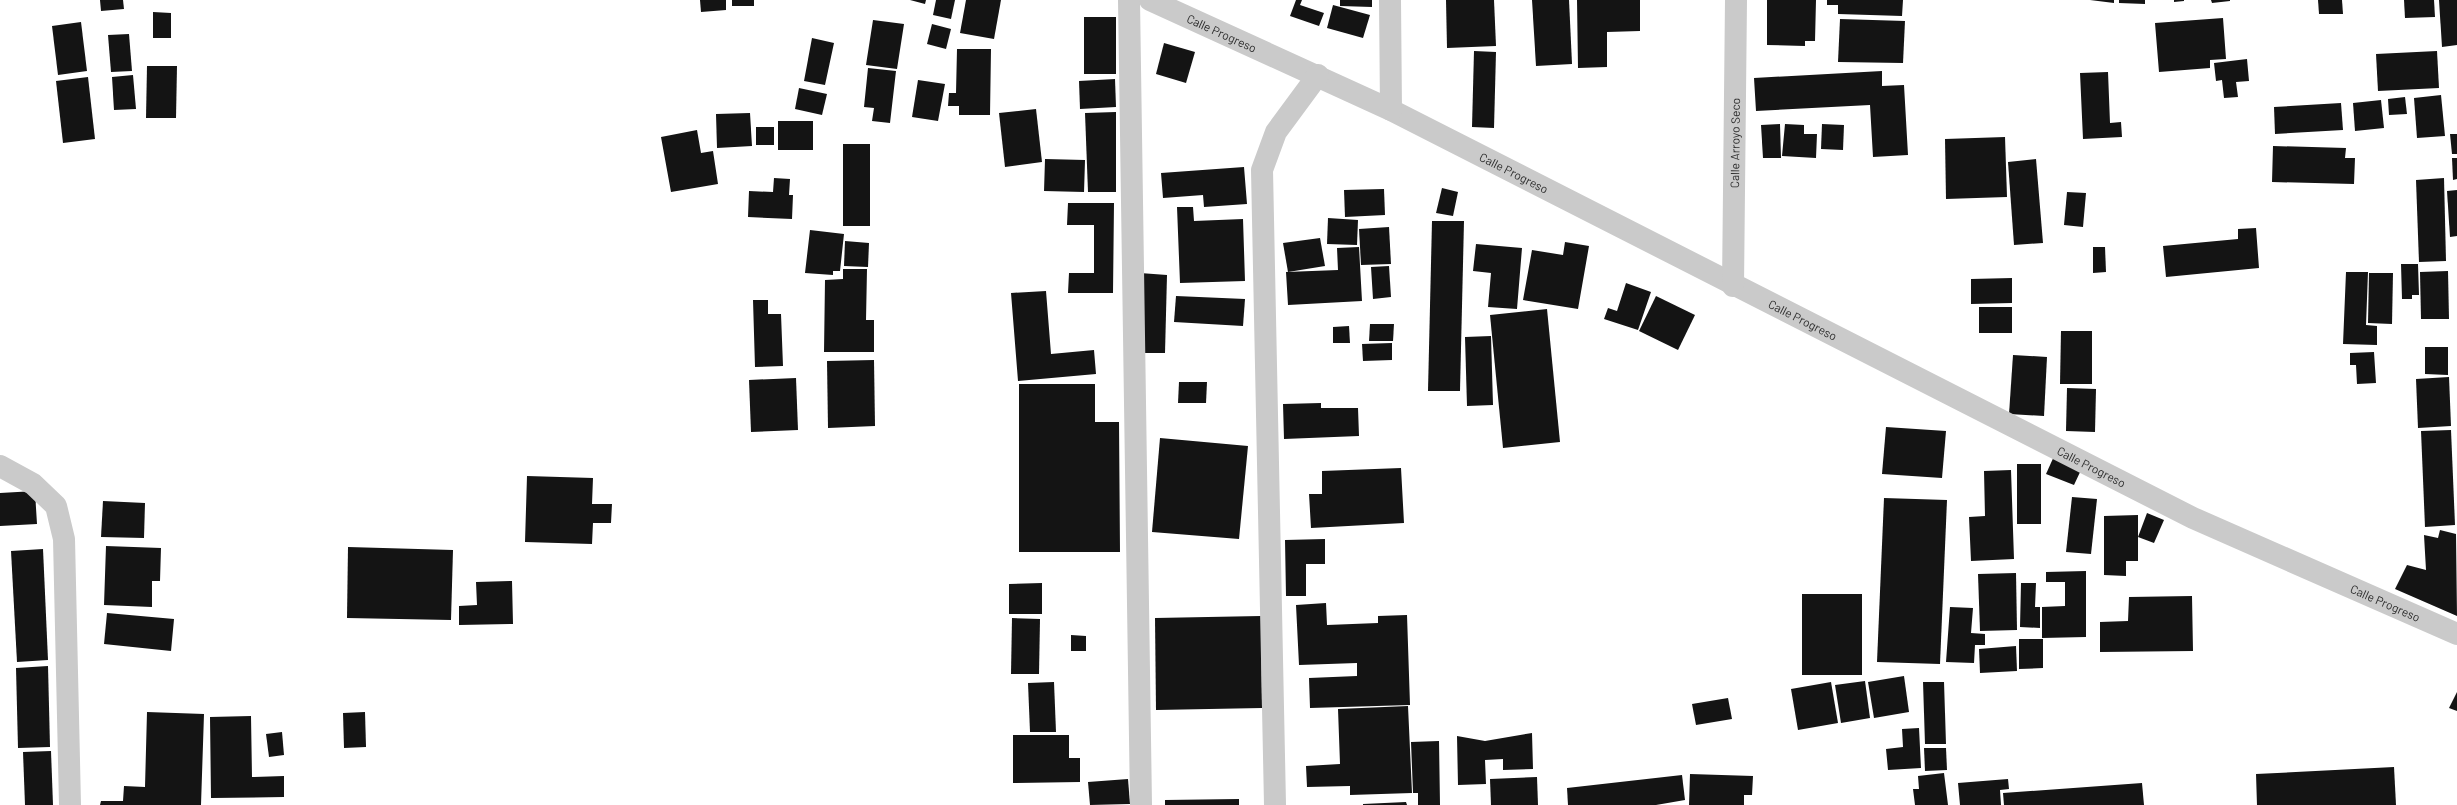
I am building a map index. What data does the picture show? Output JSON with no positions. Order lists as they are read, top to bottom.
{
  "streets": {
    "street": ["Calle Progreso", "Calle Arroyo Seco"]
  },
  "crossings": [
    ["Calle Progreso", "Calle Arroyo Seco"]
  ]
}
